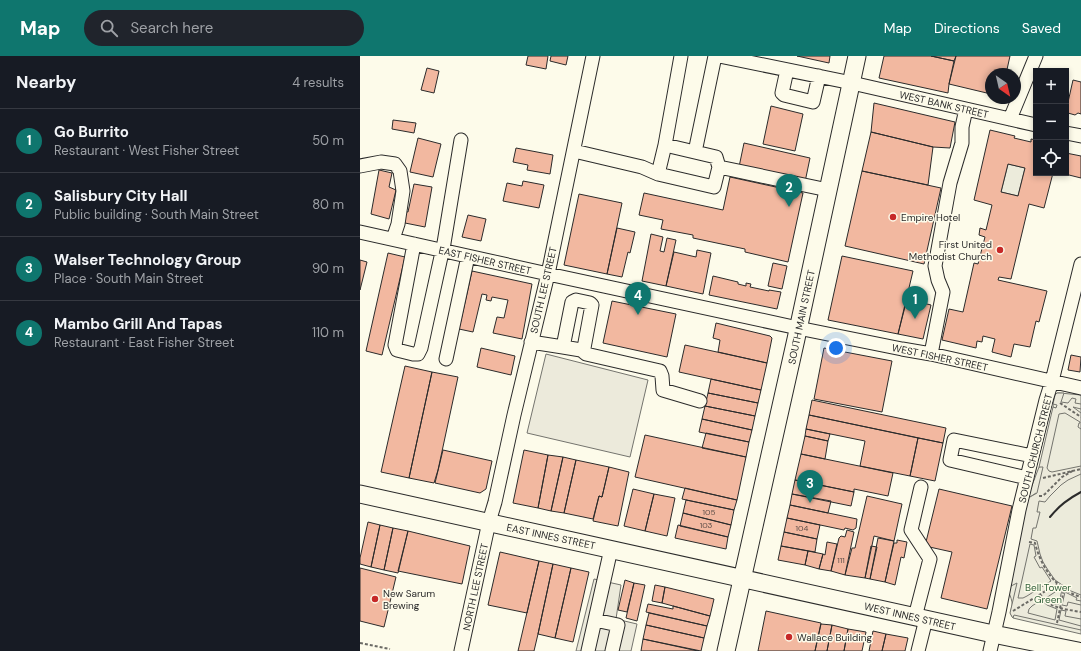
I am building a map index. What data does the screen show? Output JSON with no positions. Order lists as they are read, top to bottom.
{
  "streets": {
    "main road": ["SOUTH MAIN STREET", "EAST INNES STREET", "WEST INNES STREET"],
    "street": [
      "WEST BANK STREET",
      "EAST FISHER STREET",
      "SOUTH LEE STREET",
      "WEST FISHER STREET",
      "SOUTH CHURCH STREET",
      "NORTH LEE STREET"
    ]
  },
  "crossings": [
    ["WEST BANK STREET", "SOUTH MAIN STREET"],
    ["EAST FISHER STREET", "SOUTH LEE STREET"],
    ["EAST FISHER STREET", "SOUTH MAIN STREET"],
    ["EAST FISHER STREET", "WEST FISHER STREET"],
    ["SOUTH LEE STREET", "EAST INNES STREET"],
    ["SOUTH LEE STREET", "NORTH LEE STREET"],
    ["SOUTH MAIN STREET", "WEST FISHER STREET"],
    ["SOUTH MAIN STREET", "EAST INNES STREET"],
    ["SOUTH MAIN STREET", "WEST INNES STREET"],
    ["WEST FISHER STREET", "SOUTH CHURCH STREET"],
    ["SOUTH CHURCH STREET", "WEST INNES STREET"],
    ["EAST INNES STREET", "NORTH LEE STREET"],
    ["EAST INNES STREET", "WEST INNES STREET"]
  ],
  "parks": ["Bell Tower Green"],
  "places": [
    "Empire Hotel",
    "First United Methodist Church",
    "New Sarum Brewing",
    "Wallace Building"
  ],
  "house_numbers": [
    "105",
    "103",
    "104",
    "111"
  ],
  "north": "bottom right",
  "page": {
    "header": "Map",
    "search": "Search here",
    "nav": ["Map", "Directions", "Saved"],
    "heading": ["Nearby", "4 results"],
    "map_buttons": ["+", "−"],
    "list": [
      {
        "mark": "1",
        "name": "Go Burrito",
        "note": "Restaurant · West Fisher Street",
        "value": "50 m"
      },
      {
        "mark": "2",
        "name": "Salisbury City Hall",
        "note": "Public building · South Main Street",
        "value": "80 m"
      },
      {
        "mark": "3",
        "name": "Walser Technology Group",
        "note": "Place · South Main Street",
        "value": "90 m"
      },
      {
        "mark": "4",
        "name": "Mambo Grill And Tapas",
        "note": "Restaurant · East Fisher Street",
        "value": "110 m"
      }
    ],
    "pins": [
      "2",
      "4",
      "1",
      "3"
    ]
  }
}
